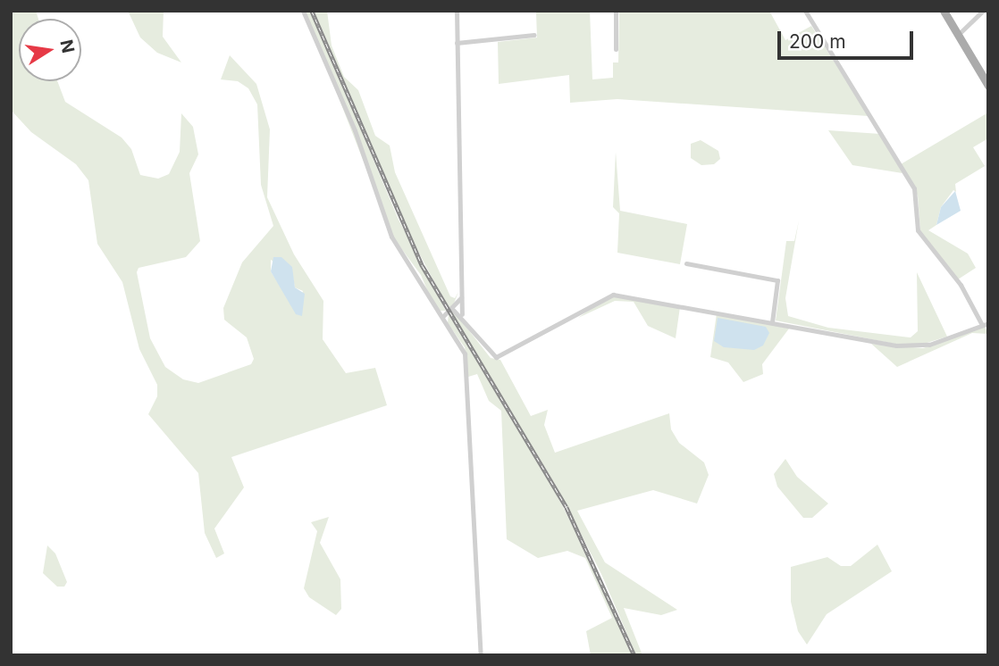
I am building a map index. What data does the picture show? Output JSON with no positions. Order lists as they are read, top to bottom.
{
  "scale_bar": "200 m",
  "north": "right"
}
